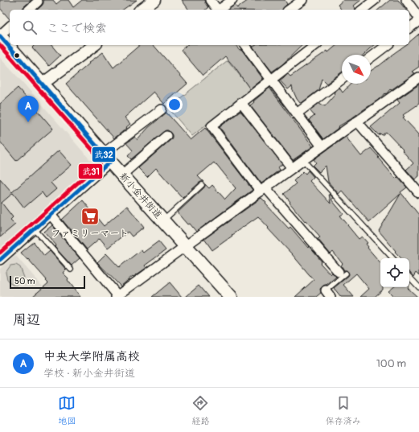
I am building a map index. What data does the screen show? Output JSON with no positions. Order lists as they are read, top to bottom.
{
  "streets": {
    "main road": ["新小金井街道"]
  },
  "places": {
    "supermarket": ["ファミリーマート"]
  },
  "lines": ["transit line 武32", "transit line 武31"],
  "scale_bar": "50 m",
  "north": "bottom right",
  "page": {
    "search": "ここで検索",
    "pins": "A",
    "scale": "50 m",
    "heading": "周辺",
    "list": [
      {
        "mark": "A",
        "name": "中央大学附属高校",
        "note": "学校 · 新小金井街道",
        "value": "100 m"
      }
    ],
    "nav": ["地図", "経路", "保存済み"]
  }
}
